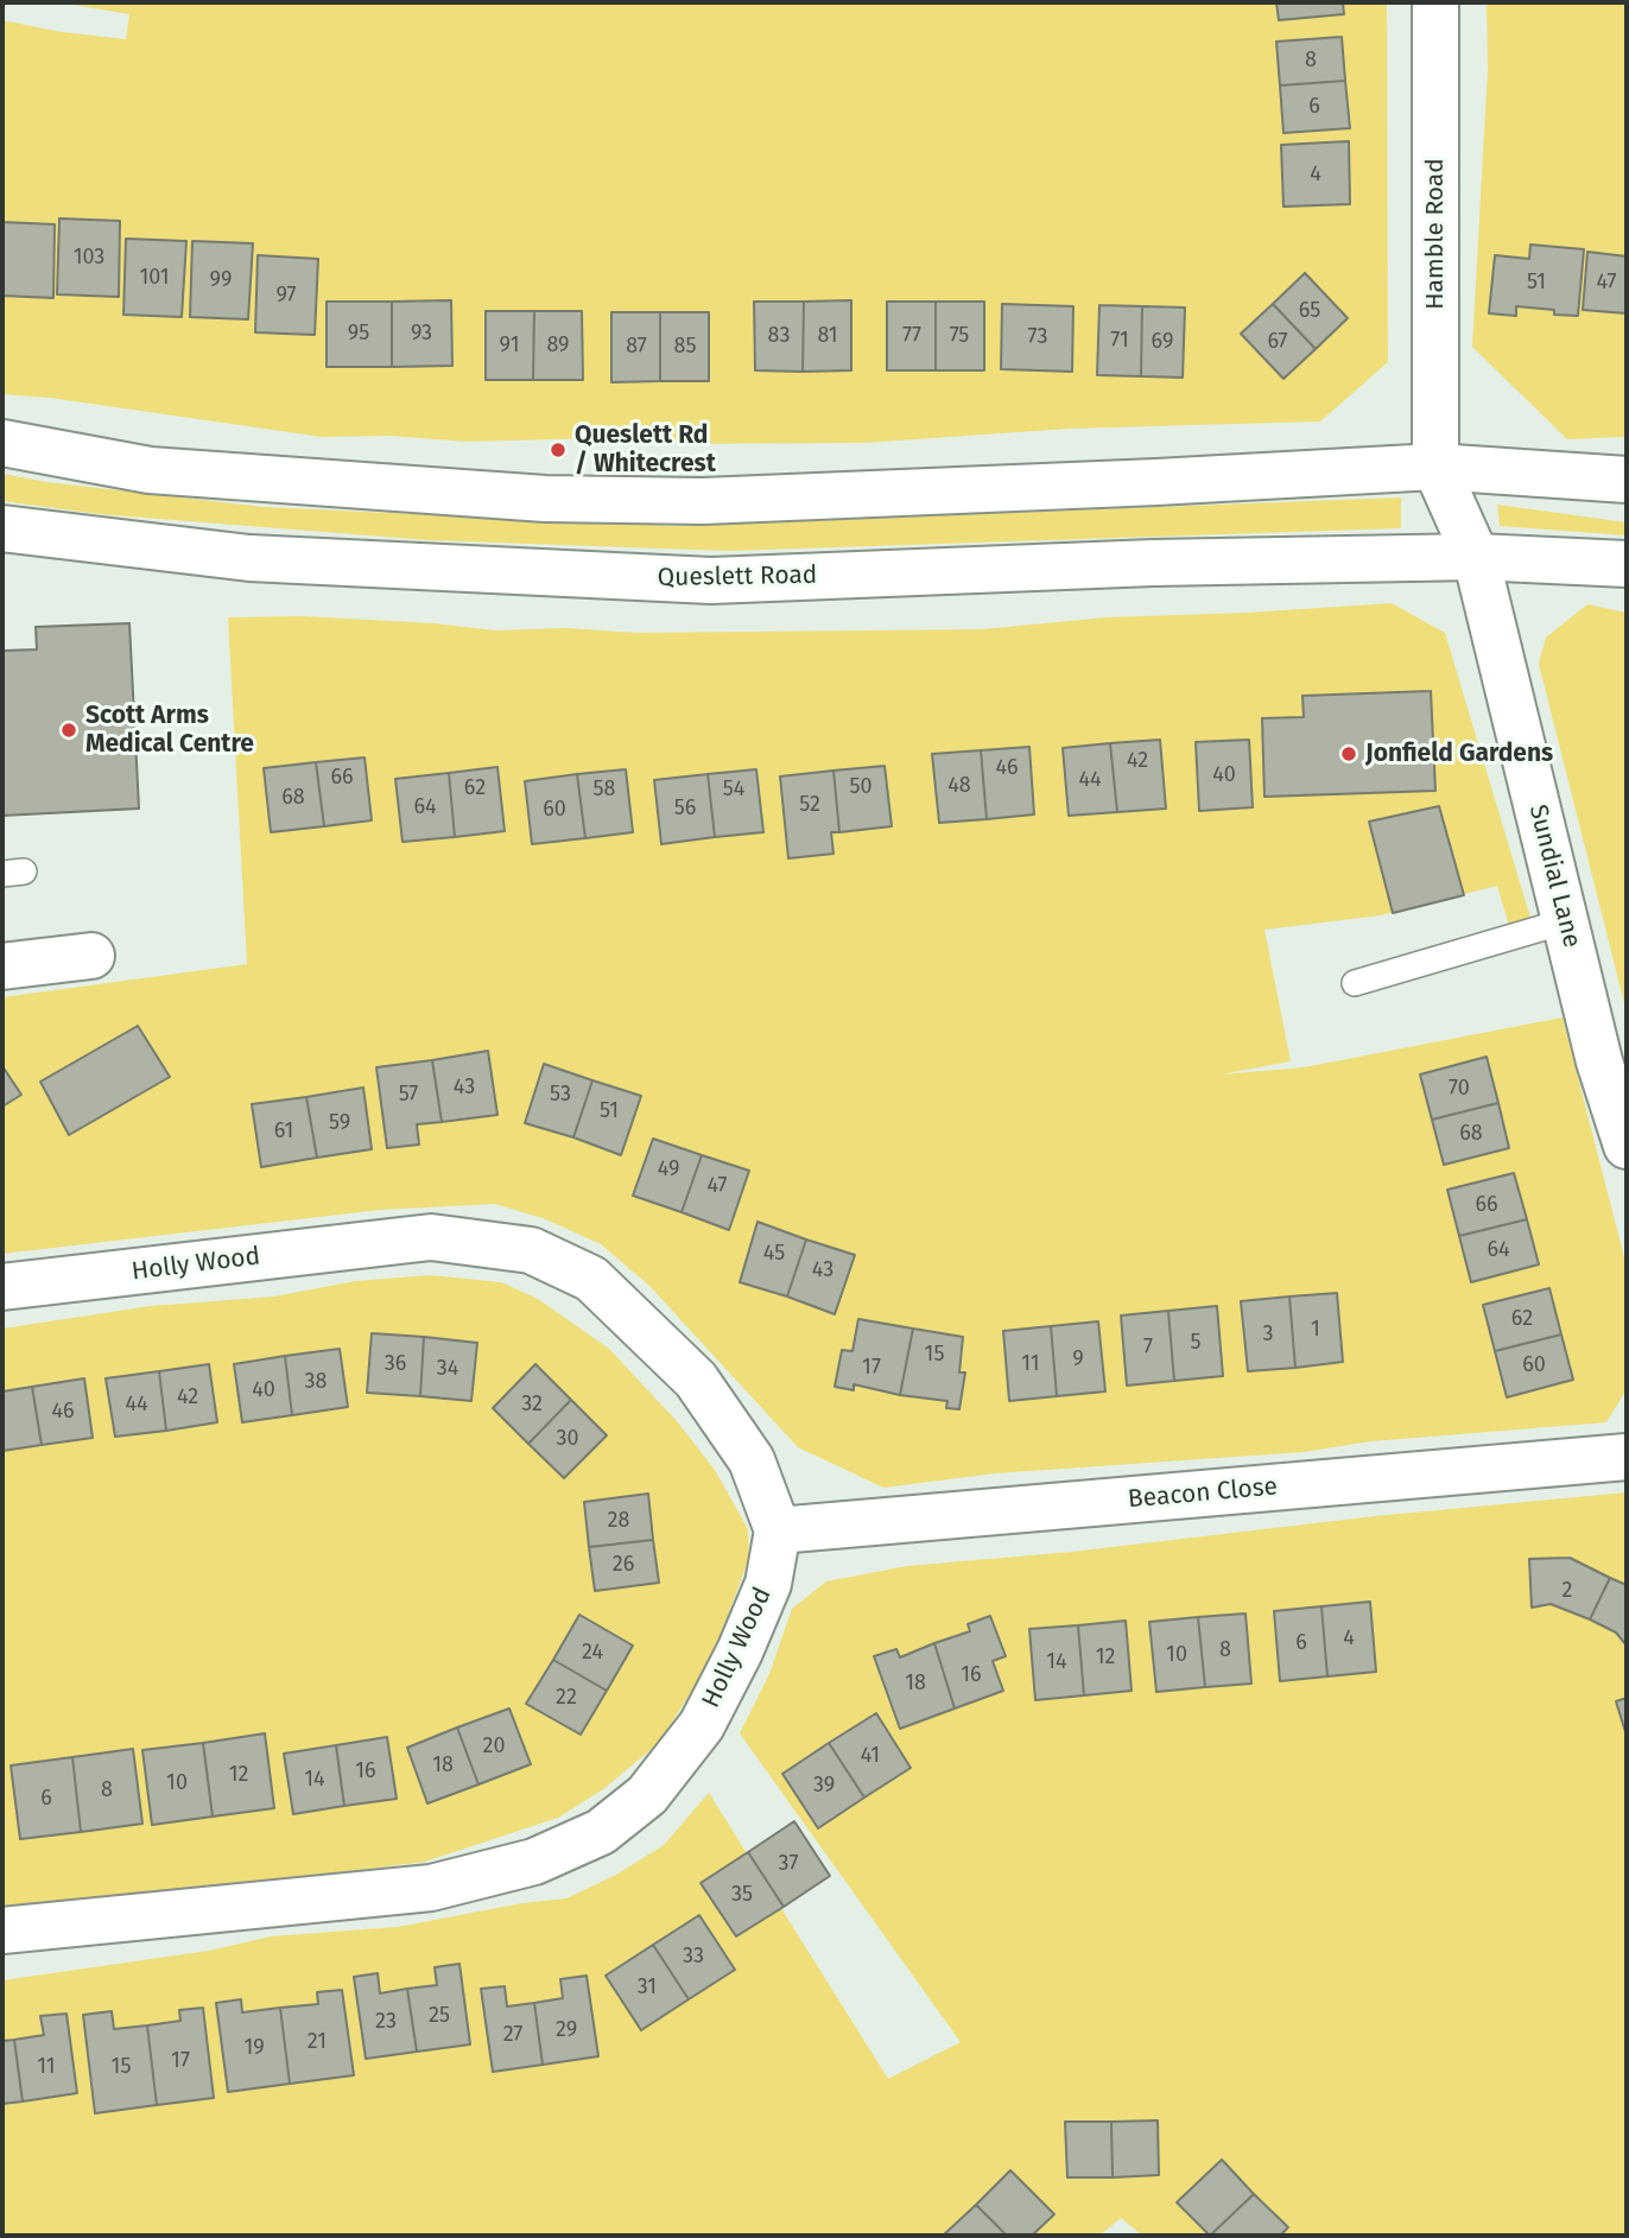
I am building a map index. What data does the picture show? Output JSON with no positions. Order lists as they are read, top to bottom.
{
  "streets": {
    "main road": [
      "Hamble Road",
      "Queslett Road",
      "Sundial Lane",
      "Holly Wood",
      "Beacon Close"
    ]
  },
  "crossings": [
    ["Queslett Road", "Sundial Lane"],
    ["Holly Wood", "Beacon Close"]
  ],
  "places": ["Queslett Rd / Whitecrest", "Scott Arms Medical Centre", "Jonfield Gardens"],
  "house_numbers": [
    "8",
    "6",
    "4",
    "103",
    "101",
    "99",
    "51",
    "47",
    "97",
    "65",
    "95",
    "93",
    "83",
    "81",
    "77",
    "75",
    "73",
    "71",
    "69",
    "67",
    "91",
    "89",
    "87",
    "85",
    "42",
    "46",
    "40",
    "66",
    "44",
    "48",
    "50",
    "62",
    "58",
    "54",
    "68",
    "52",
    "64",
    "56",
    "60",
    "43",
    "70",
    "57",
    "53",
    "51",
    "59",
    "61",
    "68",
    "49",
    "47",
    "66",
    "64",
    "45",
    "43",
    "62",
    "1",
    "3",
    "5",
    "7",
    "15",
    "9",
    "36",
    "11",
    "60",
    "17",
    "34",
    "38",
    "40",
    "42",
    "44",
    "32",
    "46",
    "30",
    "28",
    "26",
    "2",
    "4",
    "6",
    "8",
    "24",
    "10",
    "12",
    "14",
    "16",
    "18",
    "22",
    "20",
    "41",
    "18",
    "16",
    "12",
    "14",
    "10",
    "39",
    "8",
    "6",
    "37",
    "35",
    "33",
    "31",
    "25",
    "23",
    "29",
    "27",
    "21",
    "19",
    "17",
    "11",
    "15"
  ]
}
